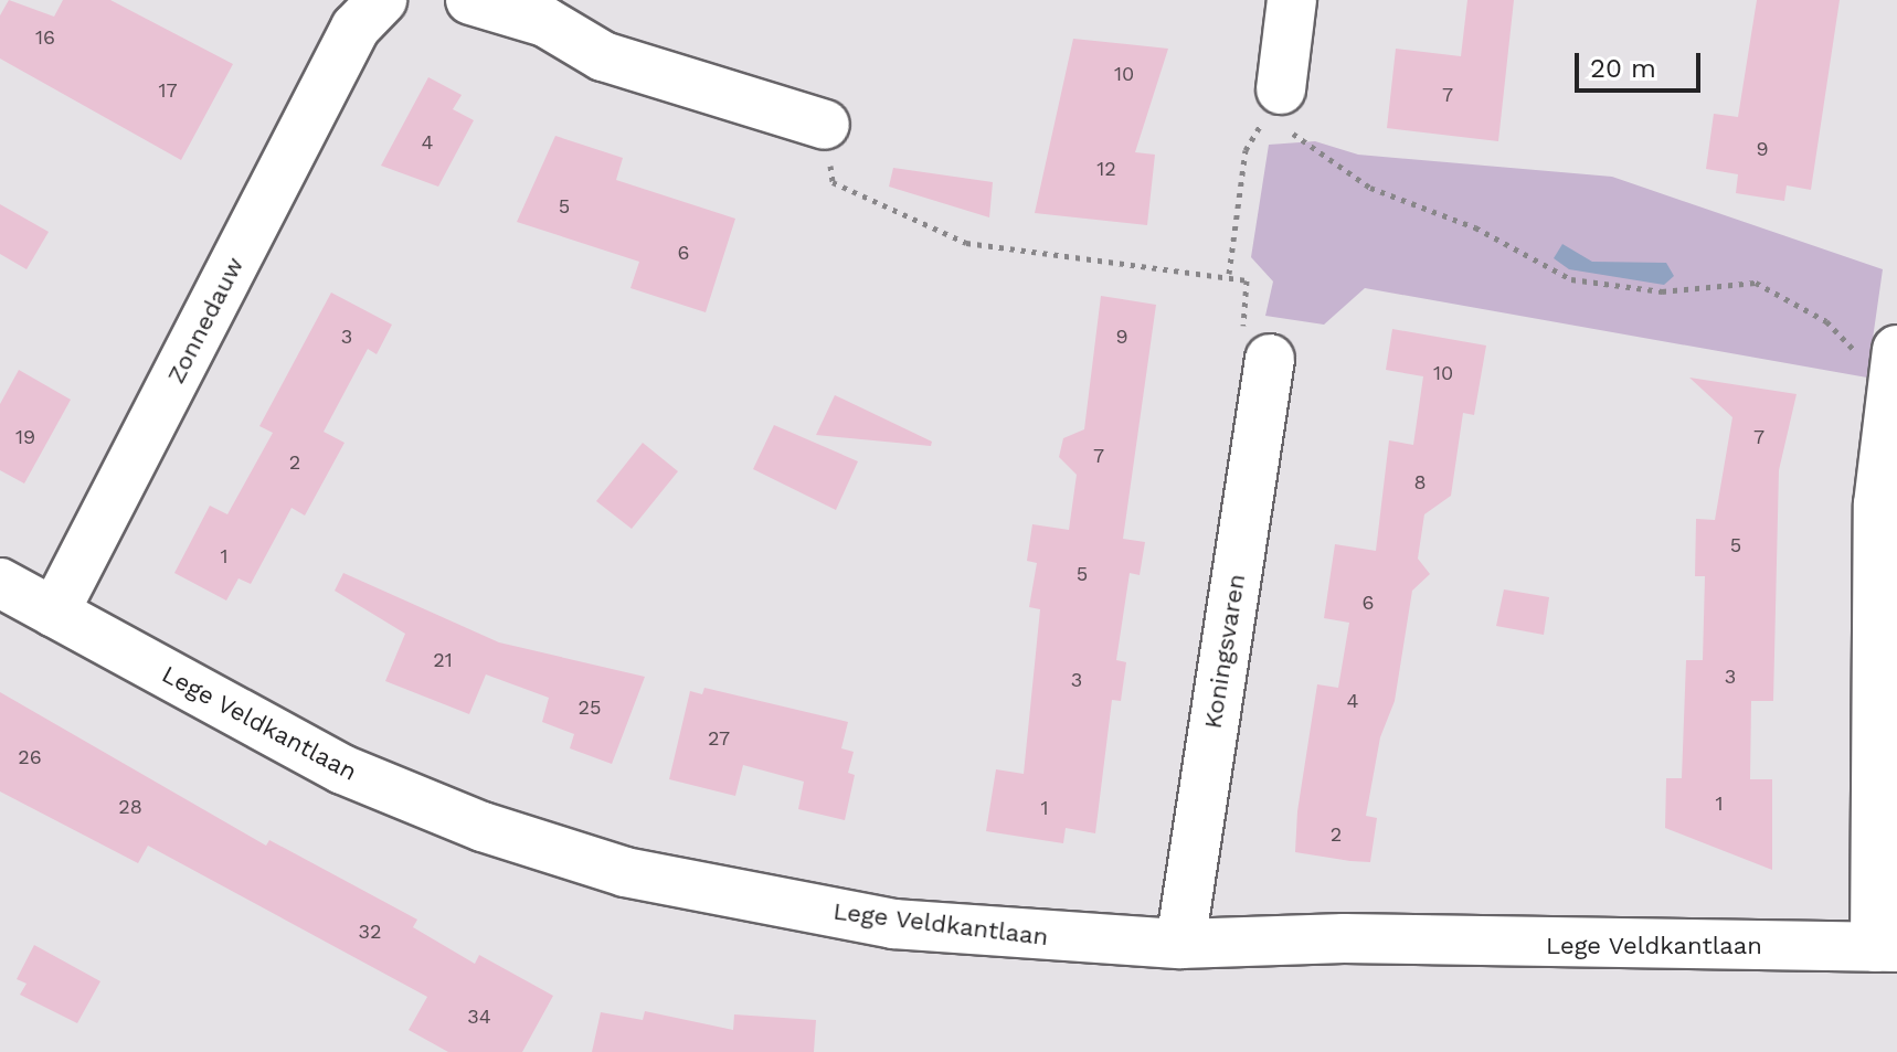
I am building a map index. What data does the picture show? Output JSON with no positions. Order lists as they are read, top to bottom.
{
  "streets": {
    "street": ["Zonnedauw", "Koningsvaren", "Lege Veldkantlaan"]
  },
  "crossings": [
    ["Zonnedauw", "Lege Veldkantlaan"],
    ["Koningsvaren", "Lege Veldkantlaan"]
  ],
  "house_numbers": [
    "16",
    "10",
    "17",
    "7",
    "4",
    "9",
    "12",
    "5",
    "6",
    "3",
    "9",
    "10",
    "19",
    "7",
    "7",
    "2",
    "8",
    "5",
    "1",
    "5",
    "6",
    "21",
    "3",
    "3",
    "4",
    "25",
    "27",
    "26",
    "1",
    "28",
    "1",
    "2",
    "32",
    "34"
  ],
  "scale_bar": "20 m"
}
